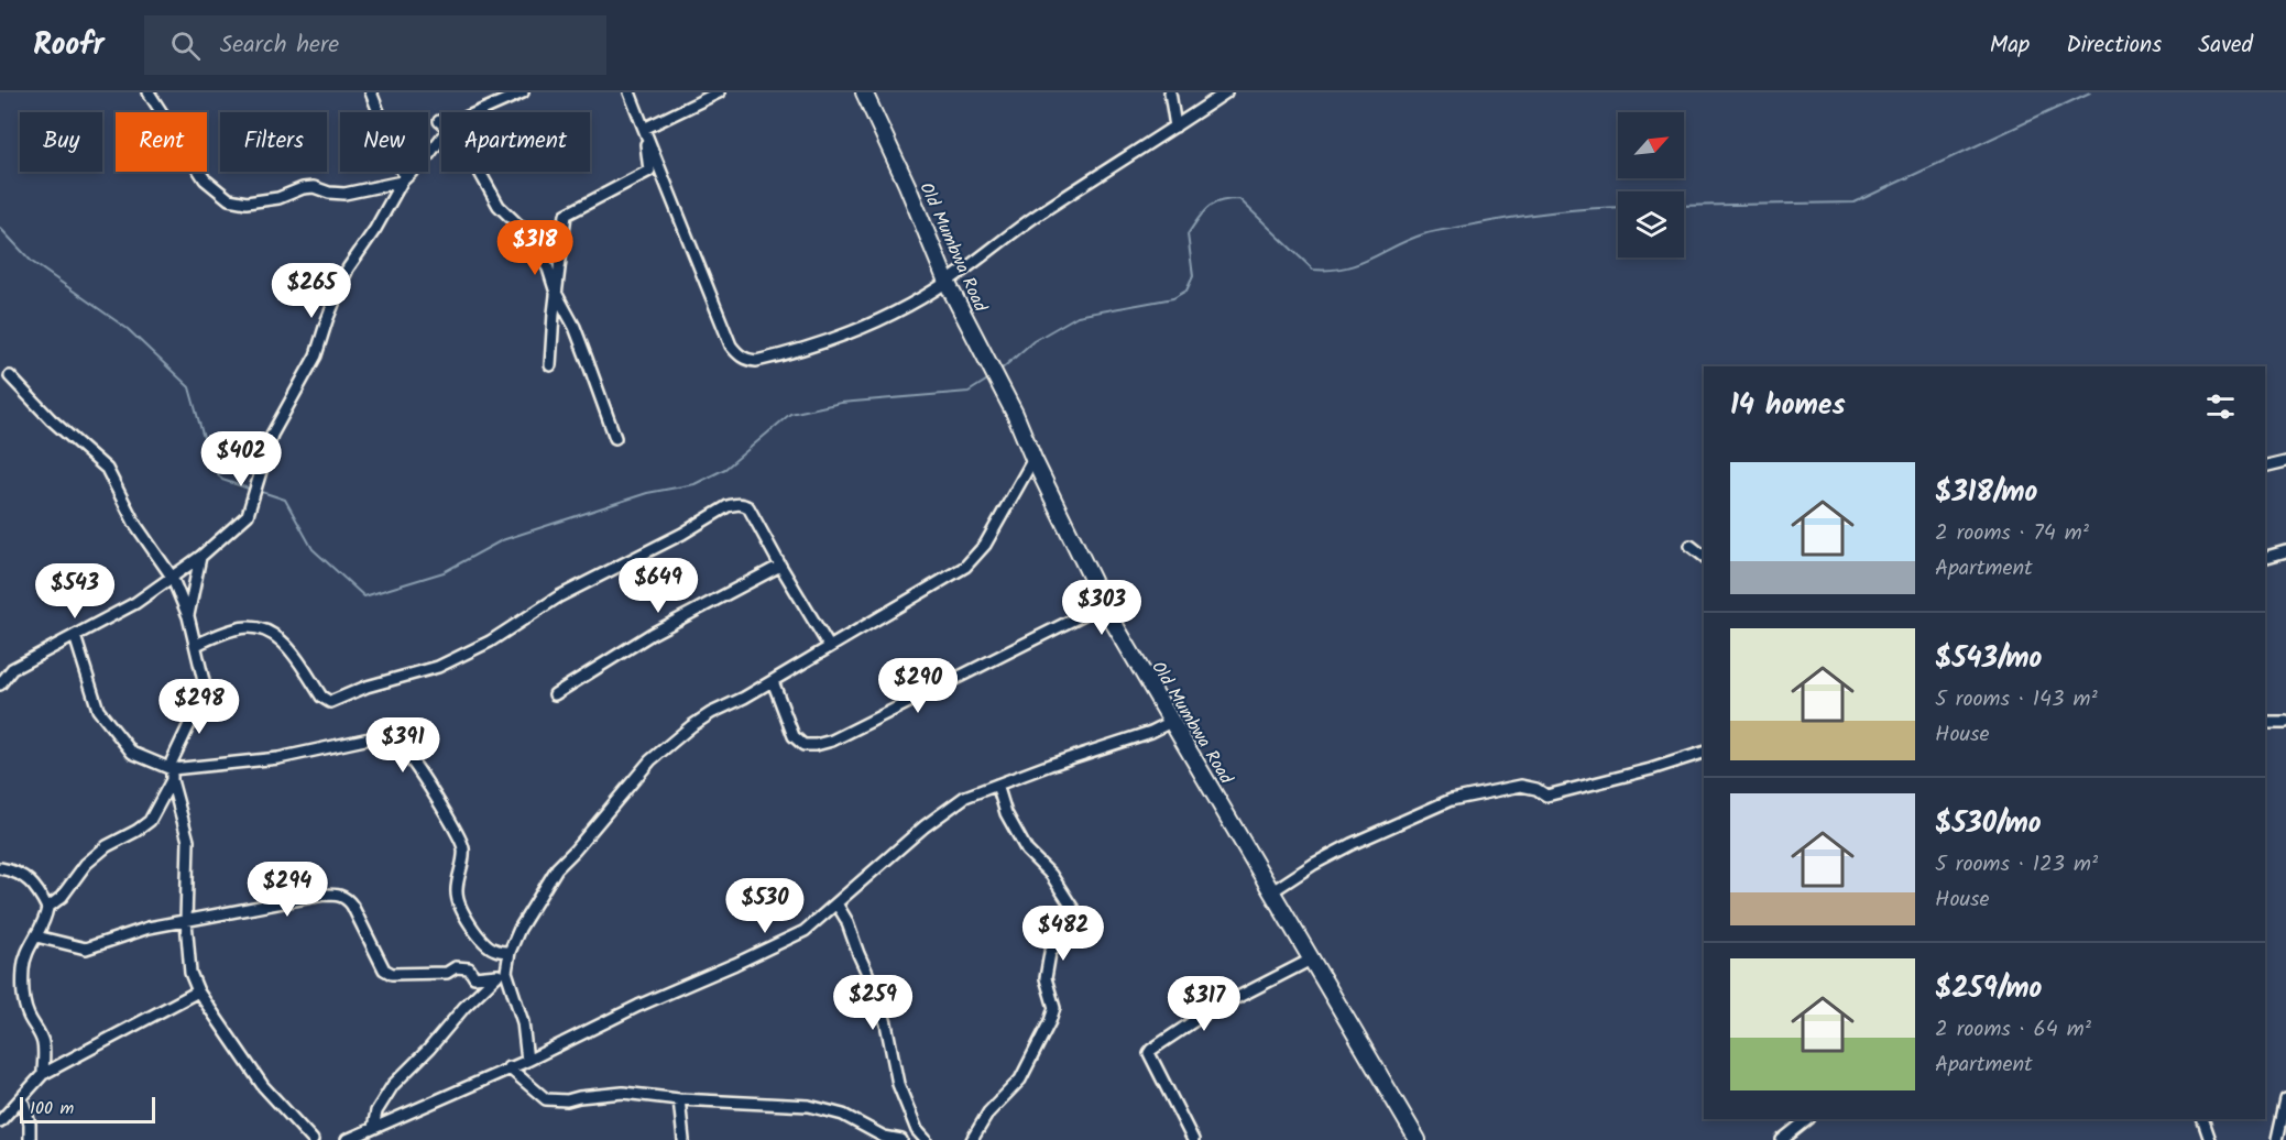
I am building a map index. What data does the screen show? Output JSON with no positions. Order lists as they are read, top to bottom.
{
  "streets": {
    "main road": ["Old Mumbwa Road"]
  },
  "scale_bar": "100 m",
  "north": "top right",
  "page": {
    "header": "Roofr",
    "search": "Search here",
    "nav": ["Map", "Directions", "Saved"],
    "chip": [
      "Buy",
      "Rent",
      "Filters",
      "New",
      "Apartment"
    ],
    "price": [
      "$318",
      "$265",
      "$402",
      "$649",
      "$543",
      "$303",
      "$290",
      "$298",
      "$391",
      "$294",
      "$530",
      "$482",
      "$259",
      "$317"
    ],
    "heading": "14 homes",
    "list": [
      {
        "name": "$318/mo",
        "note": "2 rooms · 74 m² · Apartment"
      },
      {
        "name": "$543/mo",
        "note": "5 rooms · 143 m² · House"
      },
      {
        "name": "$530/mo",
        "note": "5 rooms · 123 m² · House"
      },
      {
        "name": "$259/mo",
        "note": "2 rooms · 64 m² · Apartment"
      }
    ],
    "scale": "100 m"
  }
}
